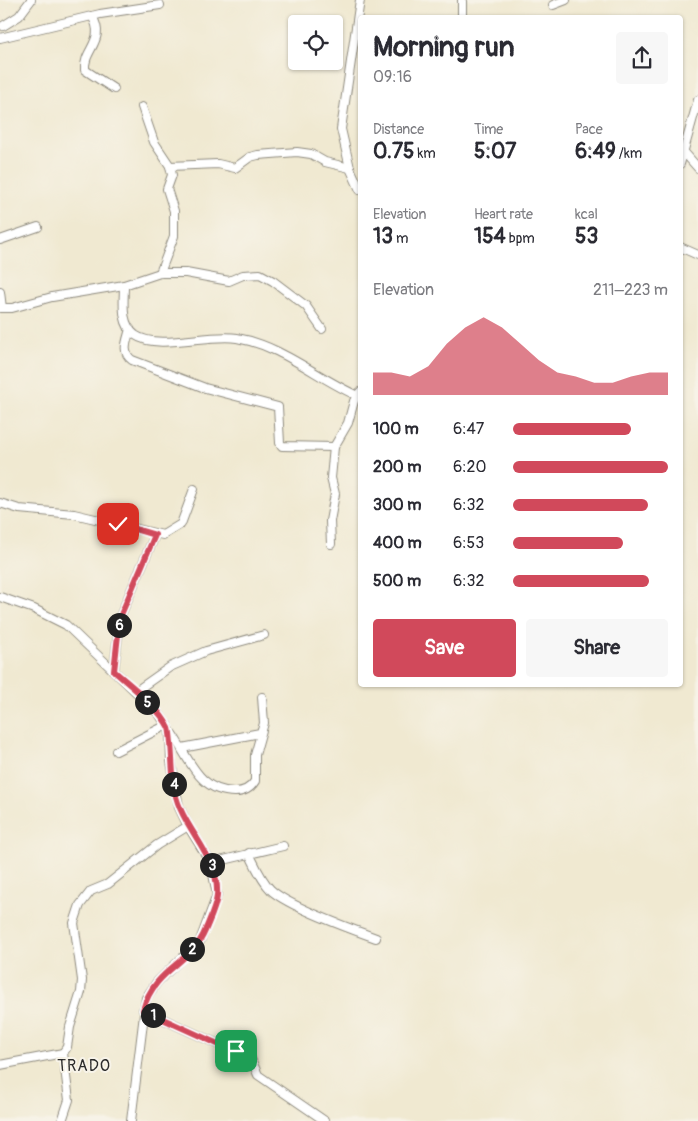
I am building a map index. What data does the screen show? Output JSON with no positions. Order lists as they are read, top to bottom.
{
  "districts": ["TRADO"],
  "page": {
    "heading": ["Morning run", "09:16"],
    "stats": [
      ["Distance", "0.75 km"],
      ["Time", "5:07"],
      ["Pace", "6:49 /km"],
      ["Elevation", "13 m"],
      ["Heart rate", "154 bpm"],
      ["kcal", "53"]
    ],
    "chart": ["Elevation", "211–223 m"],
    "list": [
      {
        "name": "100 m",
        "note": "6:47"
      },
      {
        "name": "200 m",
        "note": "6:20"
      },
      {
        "name": "300 m",
        "note": "6:32"
      },
      {
        "name": "400 m",
        "note": "6:53"
      },
      {
        "name": "500 m",
        "note": "6:32"
      }
    ],
    "buttons": ["Save", "Share"],
    "pins": [
      "6",
      "5",
      "4",
      "3",
      "2",
      "1"
    ]
  }
}
